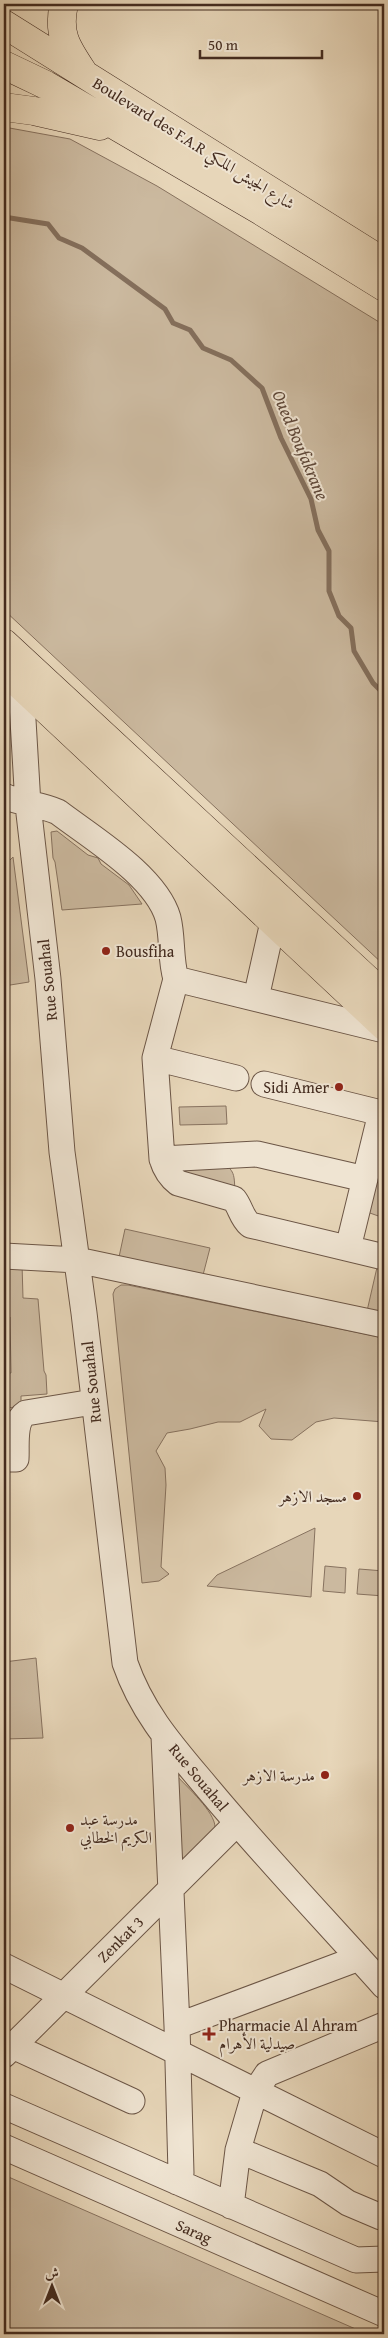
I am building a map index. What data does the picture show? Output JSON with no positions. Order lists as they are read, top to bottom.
{
  "streets": {
    "main road": ["Boulevard des F.A.R شارع الجيش الملكي"],
    "street": ["Rue Souahal", "Zenkat 3", "Sarag"]
  },
  "crossings": [
    ["Rue Souahal", "Zenkat 3"]
  ],
  "water": ["Oued Boufakrane"],
  "places": {
    "other": [
      "Bousfiha",
      "Sidi Amer",
      "مسجد الازهر",
      "مدرسة الازهر",
      "مدرسة عبد الكريم الخطابي"
    ],
    "health": ["Pharmacie Al Ahram صيدلية الأهرام"]
  },
  "scale_bar": "50 m",
  "north": "top"
}
